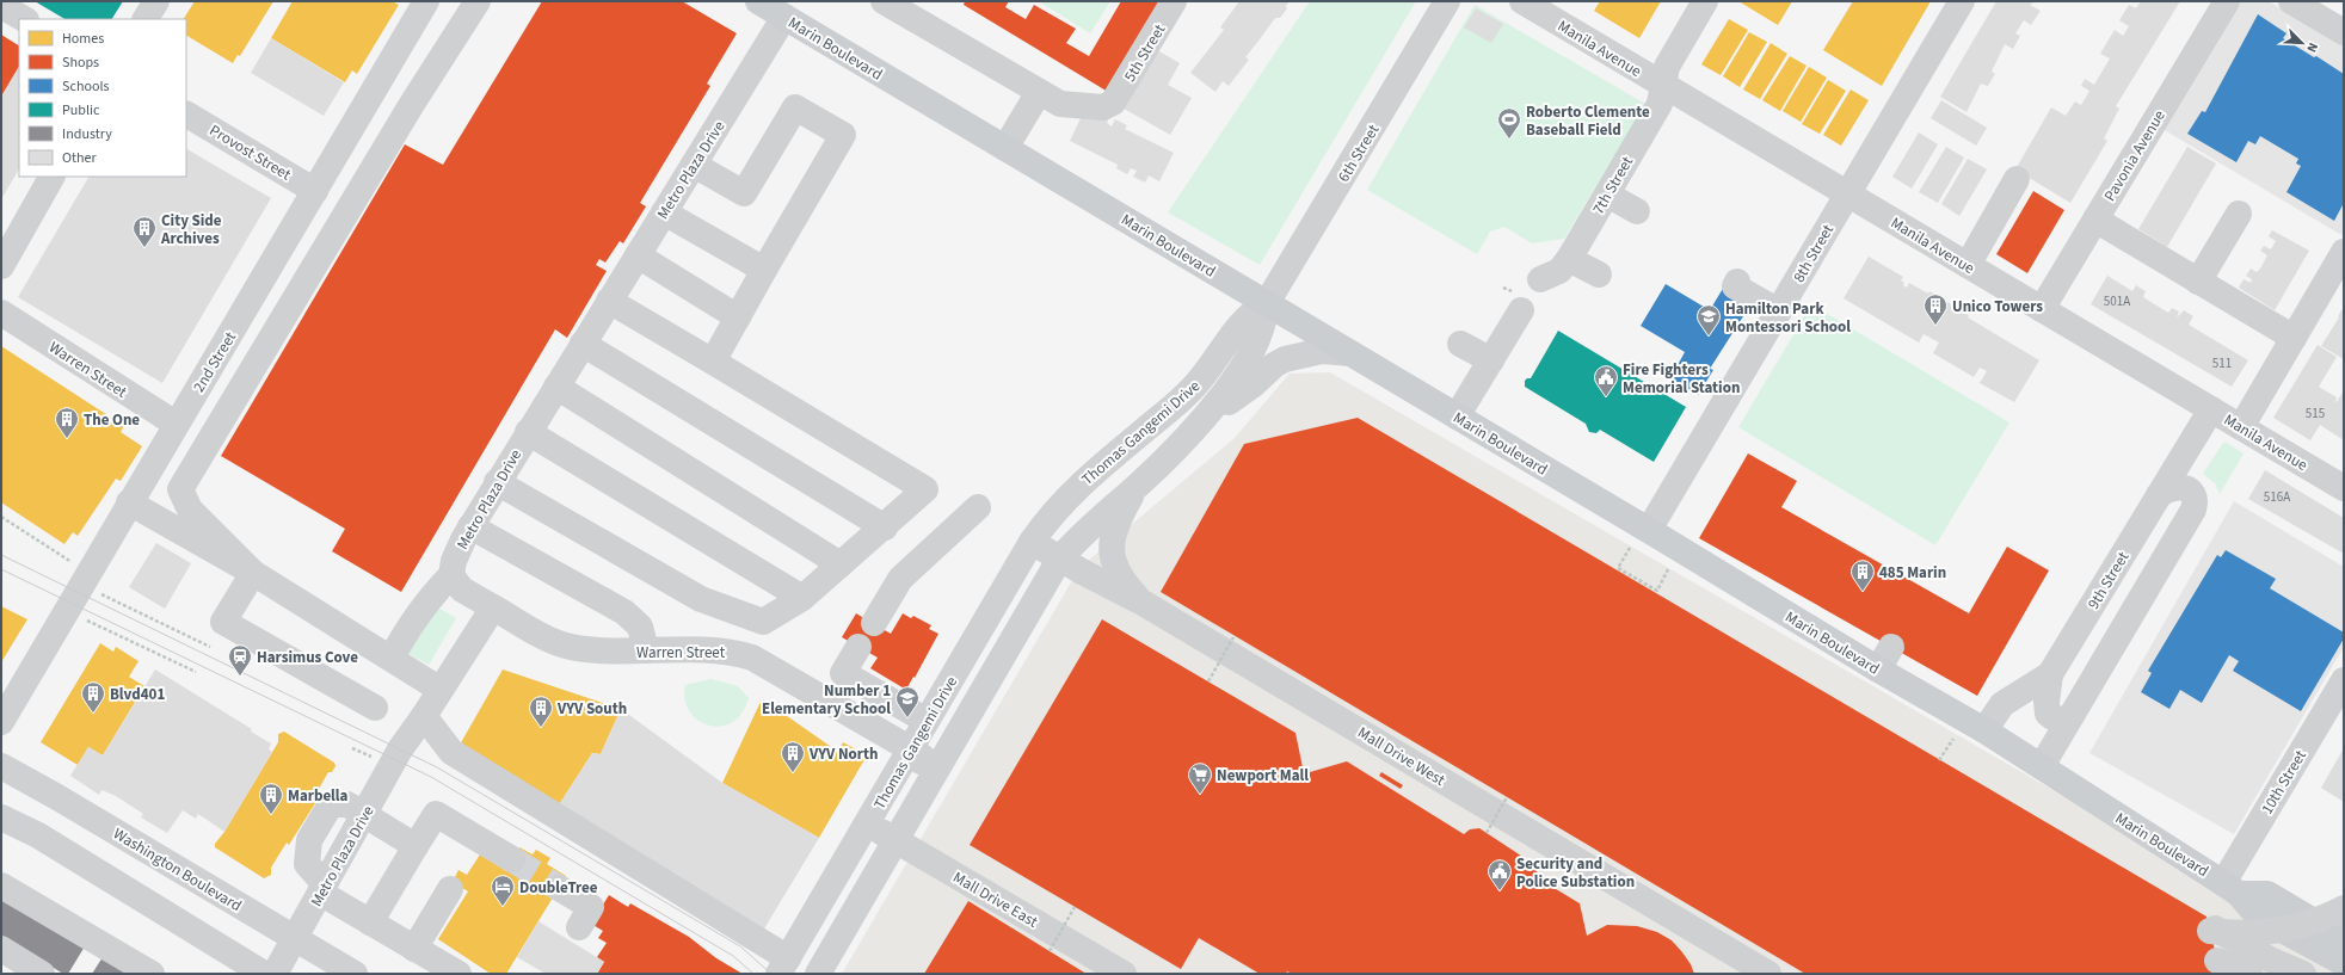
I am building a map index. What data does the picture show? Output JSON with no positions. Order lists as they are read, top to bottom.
{
  "streets": {
    "main road": ["Marin Boulevard"],
    "street": [
      "Manila Avenue",
      "5th Street",
      "Provost Street",
      "6th Street",
      "Pavonia Avenue",
      "Metro Plaza Drive",
      "7th Street",
      "8th Street",
      "2nd Street",
      "Warren Street",
      "Thomas Gangemi Drive",
      "9th Street",
      "Mall Drive West",
      "10th Street",
      "Washington Boulevard",
      "Mall Drive East"
    ]
  },
  "crossings": [
    ["Marin Boulevard", "6th Street"],
    ["Marin Boulevard", "Metro Plaza Drive"],
    ["Marin Boulevard", "8th Street"],
    ["Marin Boulevard", "Thomas Gangemi Drive"],
    ["Marin Boulevard", "9th Street"],
    ["Marin Boulevard", "10th Street"],
    ["Manila Avenue", "Pavonia Avenue"],
    ["Manila Avenue", "7th Street"],
    ["Manila Avenue", "8th Street"],
    ["Manila Avenue", "9th Street"],
    ["Provost Street", "2nd Street"],
    ["6th Street", "Thomas Gangemi Drive"],
    ["Metro Plaza Drive", "Warren Street"],
    ["Metro Plaza Drive", "Washington Boulevard"],
    ["2nd Street", "Warren Street"],
    ["Warren Street", "Thomas Gangemi Drive"],
    ["Thomas Gangemi Drive", "Mall Drive West"],
    ["Thomas Gangemi Drive", "Mall Drive East"]
  ],
  "places": {
    "sports": ["Roberto Clemente Baseball Field"],
    "building": [
      "City Side Archives",
      "Unico Towers",
      "The One",
      "485 Marin",
      "Blvd401",
      "VYV South",
      "VYV North",
      "Marbella"
    ],
    "school or university": ["Hamilton Park Montessori School", "Number 1 Elementary School"],
    "public building": ["Fire Fighters Memorial Station", "Security and Police Substation"],
    "station": ["Harsimus Cove"],
    "supermarket": ["Newport Mall"],
    "hotel": ["DoubleTree"]
  },
  "house_numbers": [
    "501A",
    "511",
    "515",
    "516A"
  ],
  "legend": [
    "Homes",
    "Shops",
    "Schools",
    "Public",
    "Industry",
    "Other"
  ],
  "north": "bottom right"
}
